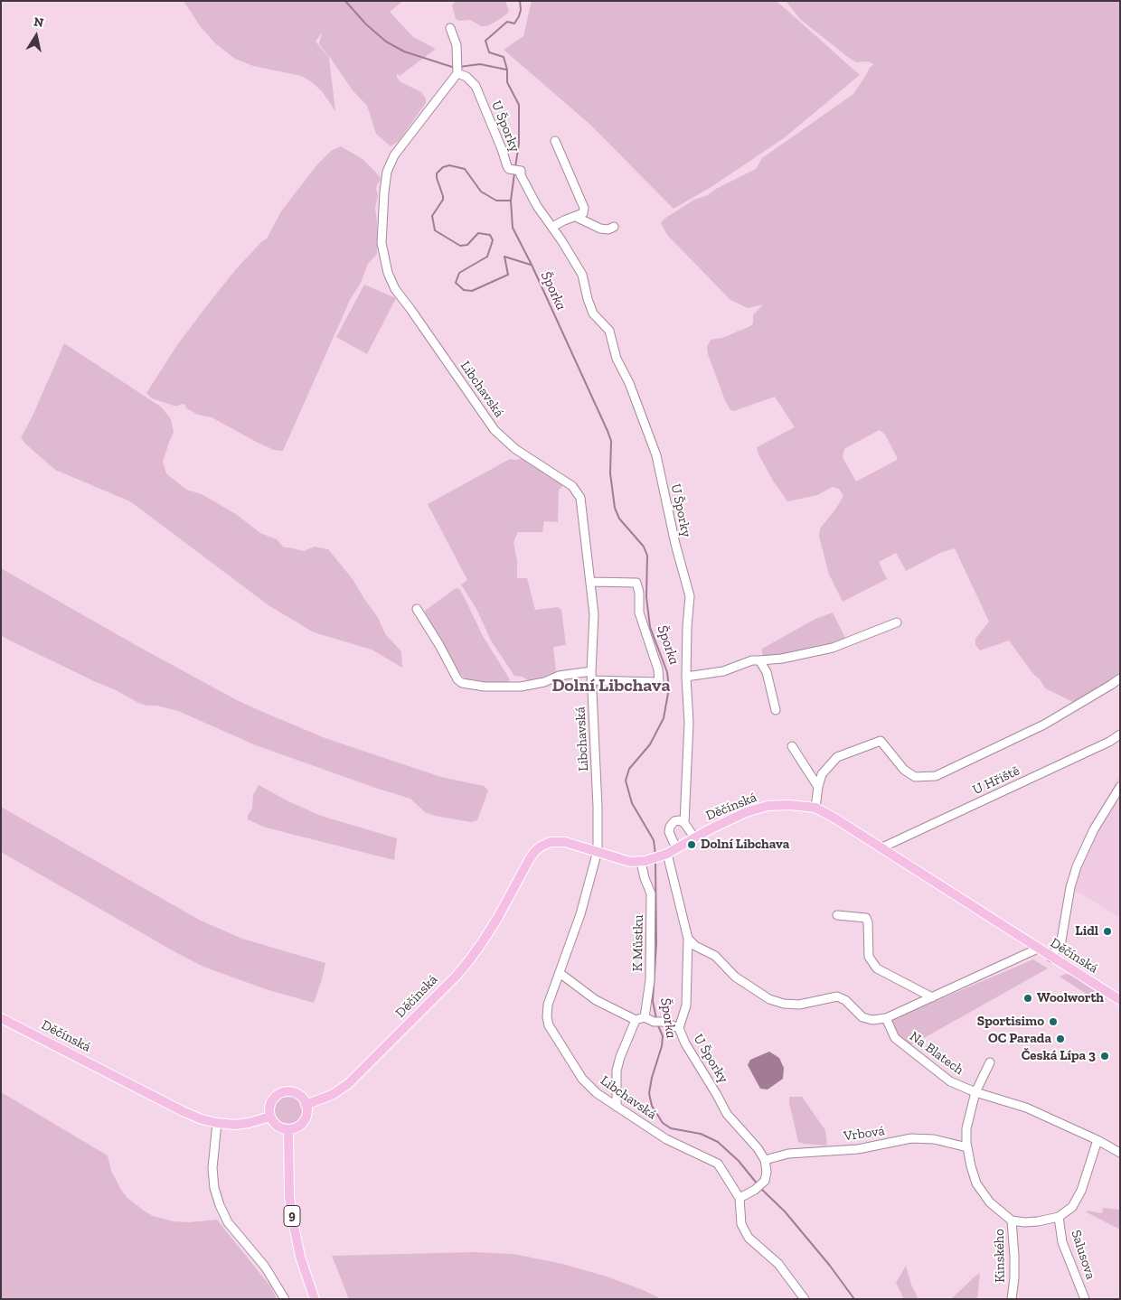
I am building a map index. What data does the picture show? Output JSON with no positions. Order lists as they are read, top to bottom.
{
  "streets": {
    "main road": ["Děčínská", "9"],
    "street": [
      "U Šporky",
      "Libchavská",
      "U Hřiště",
      "K Můstku",
      "Na Blatech",
      "Vrbová",
      "Salusova",
      "Kinského"
    ]
  },
  "crossings": [
    ["U Šporky", "Libchavská"],
    ["U Šporky", "Děčínská"],
    ["U Šporky", "Vrbová"],
    ["Libchavská", "Děčínská"],
    ["U Hřiště", "Děčínská"],
    ["Děčínská", "K Můstku"],
    ["Děčínská", "9"],
    ["Na Blatech", "Vrbová"],
    ["Na Blatech", "Salusova"],
    ["Na Blatech", "Kinského"],
    ["Vrbová", "Salusova"],
    ["Vrbová", "Kinského"],
    ["Salusova", "Kinského"]
  ],
  "districts": ["Dolní Libchava"],
  "water": ["Šporka"],
  "places": [
    "Dolní Libchava",
    "Lidl",
    "Woolworth",
    "Sportisimo",
    "OC Parada",
    "Česká Lípa 3"
  ],
  "north": "top"
}
